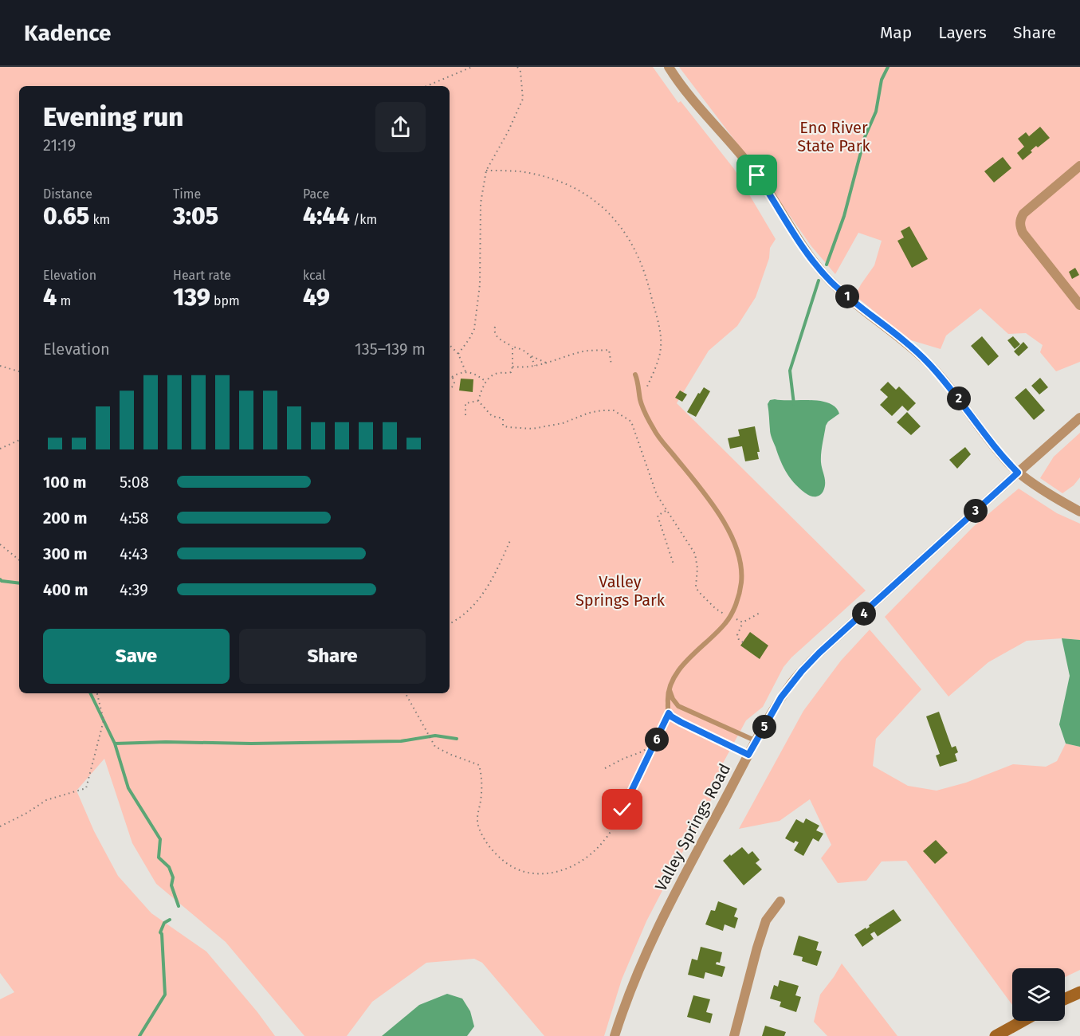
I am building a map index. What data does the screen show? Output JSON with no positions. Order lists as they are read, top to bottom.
{
  "streets": {
    "street": ["Valley Springs Road"]
  },
  "parks": ["Eno River State Park", "Valley Springs Park"],
  "page": {
    "header": "Kadence",
    "nav": ["Map", "Layers", "Share"],
    "heading": ["Evening run", "21:19"],
    "stats": [
      ["Distance", "0.65 km"],
      ["Time", "3:05"],
      ["Pace", "4:44 /km"],
      ["Elevation", "4 m"],
      ["Heart rate", "139 bpm"],
      ["kcal", "49"]
    ],
    "pins": [
      "1",
      "2",
      "3",
      "4",
      "5",
      "6"
    ],
    "chart": ["Elevation", "135–139 m"],
    "list": [
      {
        "name": "100 m",
        "note": "5:08"
      },
      {
        "name": "200 m",
        "note": "4:58"
      },
      {
        "name": "300 m",
        "note": "4:43"
      },
      {
        "name": "400 m",
        "note": "4:39"
      }
    ],
    "buttons": ["Save", "Share"]
  }
}
